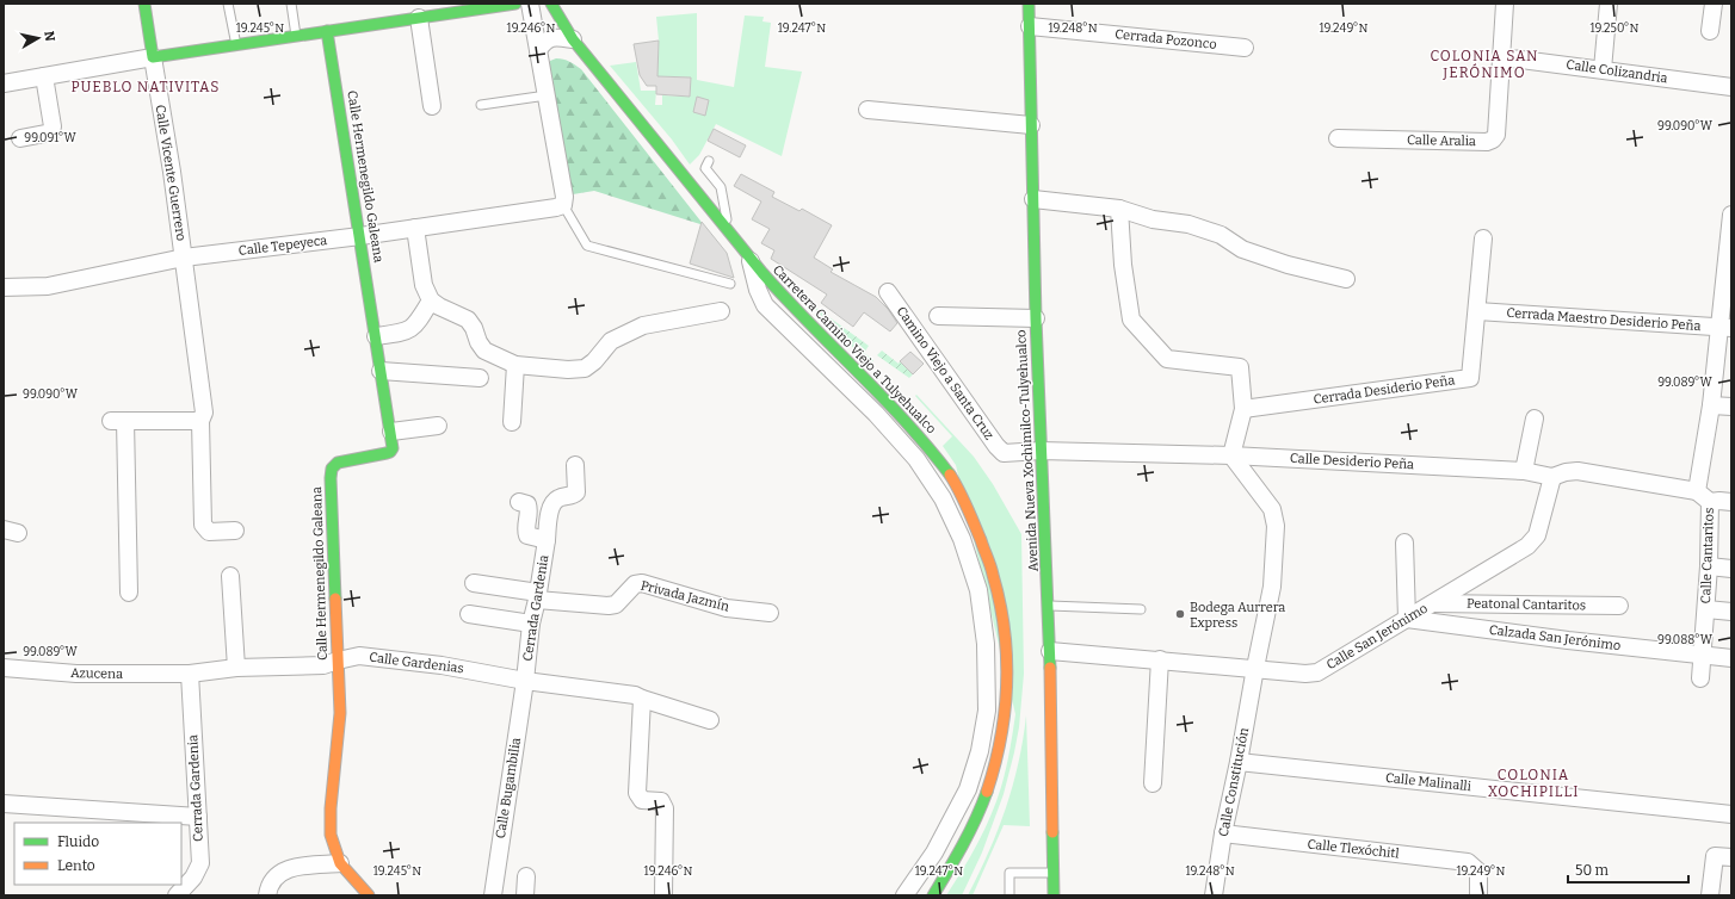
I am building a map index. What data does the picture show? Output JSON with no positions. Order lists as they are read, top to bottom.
{
  "streets": {
    "main road": [
      "Calle Vicente Guerrero",
      "Calle Hermenegildo Galeana",
      "Carretera Camino Viejo a Tulyehualco",
      "Avenida Nueva Xochimilco-Tulyehualco"
    ],
    "street": [
      "Cerrada Pozonco",
      "Calle Colizandria",
      "Calle Aralia",
      "Calle Tepeyeca",
      "Cerrada Maestro Desiderio Peña",
      "Camino Viejo a Santa Cruz",
      "Cerrada Desiderio Peña",
      "Calle Desiderio Peña",
      "Calle Cantaritos",
      "Privada Jazmín",
      "Peatonal Cantaritos",
      "Cerrada Gardenia",
      "Calle San Jerónimo",
      "Calzada San Jerónimo",
      "Calle Gardenias",
      "Azucena",
      "Calle Constitución",
      "Calle Malinalli",
      "Calle Bugambilia",
      "Calle Tlexóchitl"
    ]
  },
  "crossings": [
    ["Cerrada Pozonco", "Avenida Nueva Xochimilco-Tulyehualco"],
    ["Calle Colizandria", "Calle Aralia"],
    ["Calle Vicente Guerrero", "Calle Tepeyeca"],
    ["Calle Hermenegildo Galeana", "Calle Tepeyeca"],
    ["Calle Hermenegildo Galeana", "Calle Gardenias"],
    ["Cerrada Maestro Desiderio Peña", "Cerrada Desiderio Peña"],
    ["Cerrada Maestro Desiderio Peña", "Calle Cantaritos"],
    ["Camino Viejo a Santa Cruz", "Calle Desiderio Peña"],
    ["Avenida Nueva Xochimilco-Tulyehualco", "Calle Desiderio Peña"],
    ["Avenida Nueva Xochimilco-Tulyehualco", "Calle San Jerónimo"],
    ["Calle Desiderio Peña", "Calle Cantaritos"],
    ["Calle Desiderio Peña", "Calle San Jerónimo"],
    ["Calle Desiderio Peña", "Calle Constitución"],
    ["Calle Cantaritos", "Calzada San Jerónimo"],
    ["Privada Jazmín", "Cerrada Gardenia"],
    ["Peatonal Cantaritos", "Calle San Jerónimo"],
    ["Cerrada Gardenia", "Calle Gardenias"],
    ["Cerrada Gardenia", "Azucena"],
    ["Cerrada Gardenia", "Calle Bugambilia"],
    ["Calle San Jerónimo", "Calzada San Jerónimo"],
    ["Calle San Jerónimo", "Calle Constitución"],
    ["Calle Gardenias", "Azucena"],
    ["Calle Gardenias", "Calle Bugambilia"],
    ["Calle Constitución", "Calle Malinalli"],
    ["Calle Constitución", "Calle Tlexóchitl"]
  ],
  "districts": ["COLONIA SAN JERÓNIMO", "PUEBLO NATIVITAS", "COLONIA XOCHIPILLI"],
  "places": ["Bodega Aurrera Express"],
  "legend": ["Fluido", "Lento"],
  "scale_bar": "50 m",
  "north": "right",
  "coordinates": [
    "19.245°N",
    "19.246°N",
    "19.247°N",
    "19.248°N",
    "19.249°N",
    "19.250°N",
    "99.090°W",
    "99.091°W",
    "99.089°W",
    "99.088°W"
  ]
}
